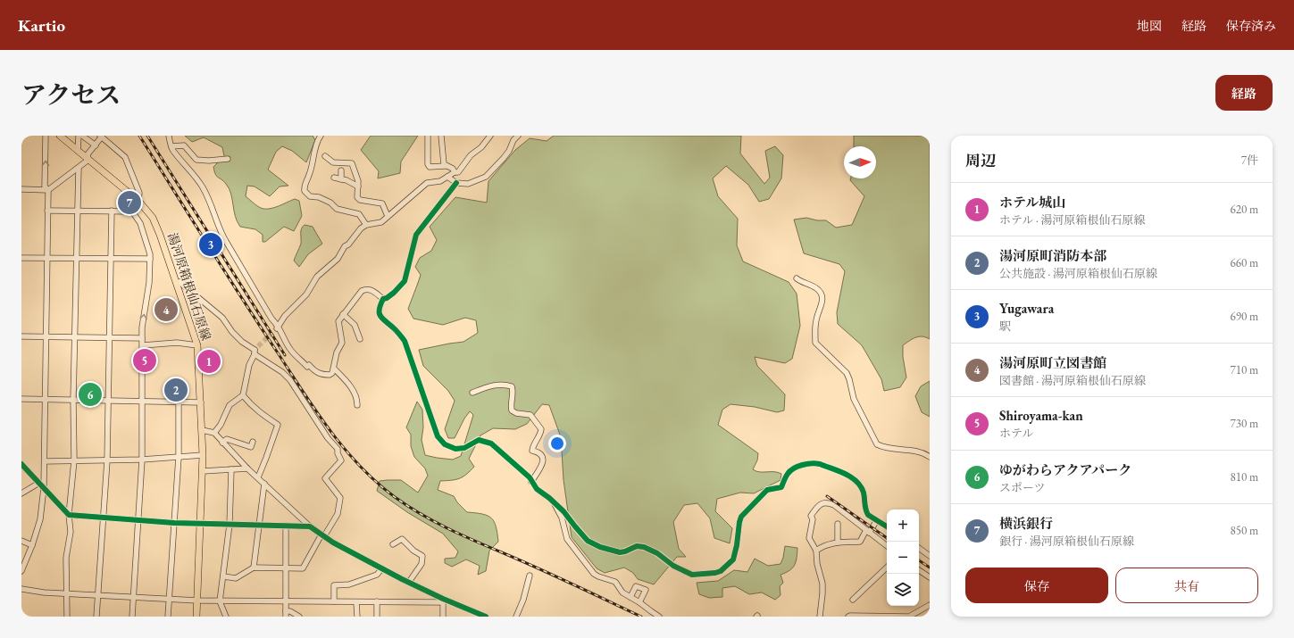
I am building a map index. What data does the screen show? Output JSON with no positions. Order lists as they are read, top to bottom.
{
  "streets": {
    "main road": ["湯河原箱根仙石原線"]
  },
  "north": "right",
  "page": {
    "header": "Kartio",
    "nav": ["地図", "経路", "保存済み"],
    "title": "アクセス",
    "buttons": [
      "経路",
      ["保存", "共有"]
    ],
    "heading": ["周辺", "7件"],
    "list": [
      {
        "mark": "1",
        "name": "ホテル城山",
        "note": "ホテル · 湯河原箱根仙石原線",
        "value": "620 m"
      },
      {
        "mark": "2",
        "name": "湯河原町消防本部",
        "note": "公共施設 · 湯河原箱根仙石原線",
        "value": "660 m"
      },
      {
        "mark": "3",
        "name": "Yugawara",
        "note": "駅",
        "value": "690 m"
      },
      {
        "mark": "4",
        "name": "湯河原町立図書館",
        "note": "図書館 · 湯河原箱根仙石原線",
        "value": "710 m"
      },
      {
        "mark": "5",
        "name": "Shiroyama-kan",
        "note": "ホテル",
        "value": "730 m"
      },
      {
        "mark": "6",
        "name": "ゆがわらアクアパーク",
        "note": "スポーツ",
        "value": "810 m"
      },
      {
        "mark": "7",
        "name": "横浜銀行",
        "note": "銀行 · 湯河原箱根仙石原線",
        "value": "850 m"
      }
    ],
    "pins": [
      "7",
      "3",
      "4",
      "5",
      "1",
      "2",
      "6"
    ],
    "map_buttons": ["+", "−"]
  }
}
